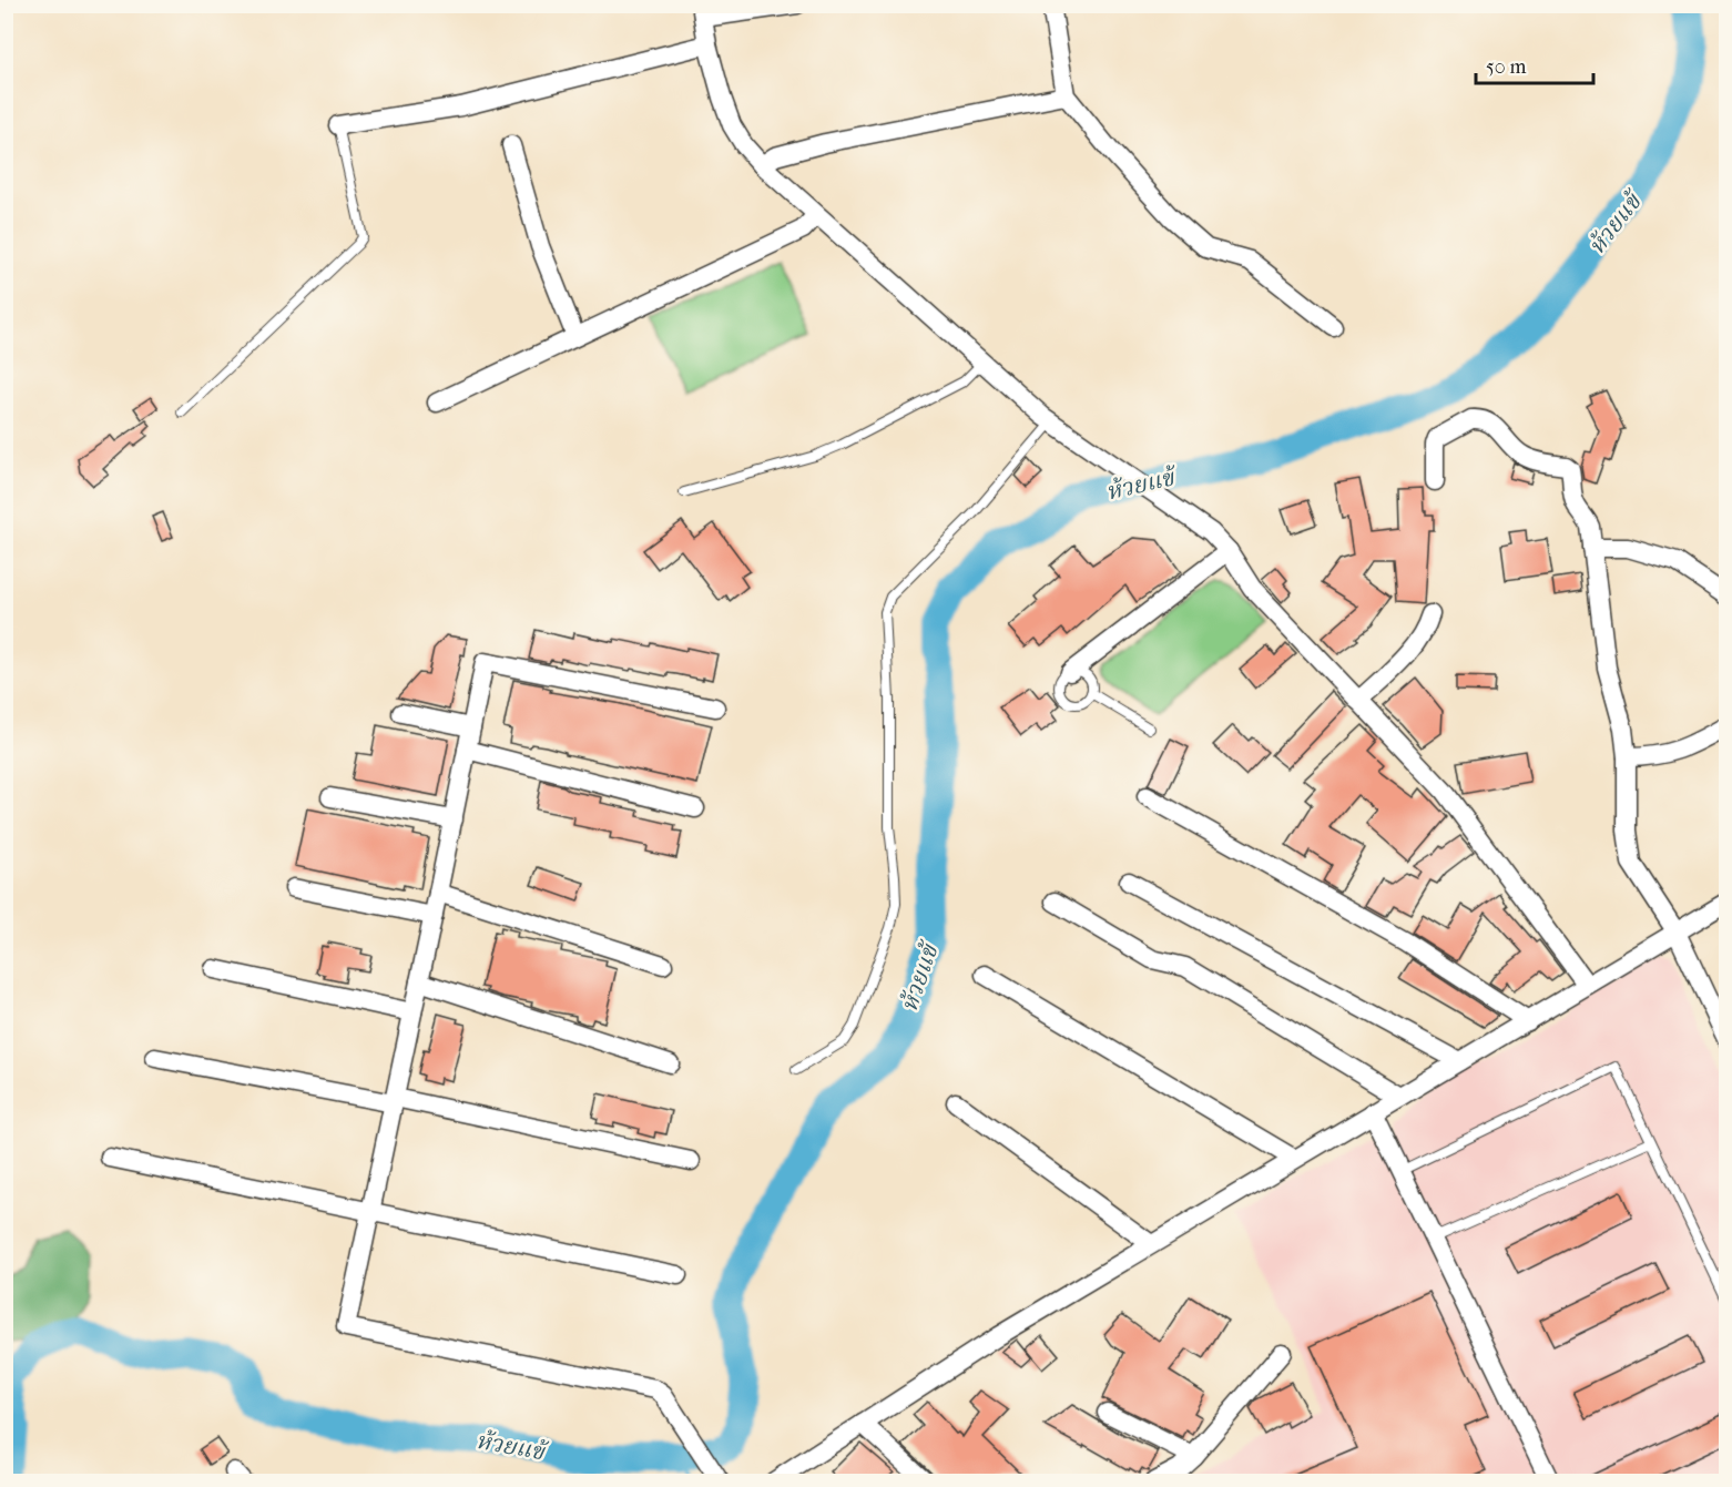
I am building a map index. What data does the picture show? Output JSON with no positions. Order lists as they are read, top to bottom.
{
  "water": ["ห้วยแข้"],
  "scale_bar": "50 m"
}
